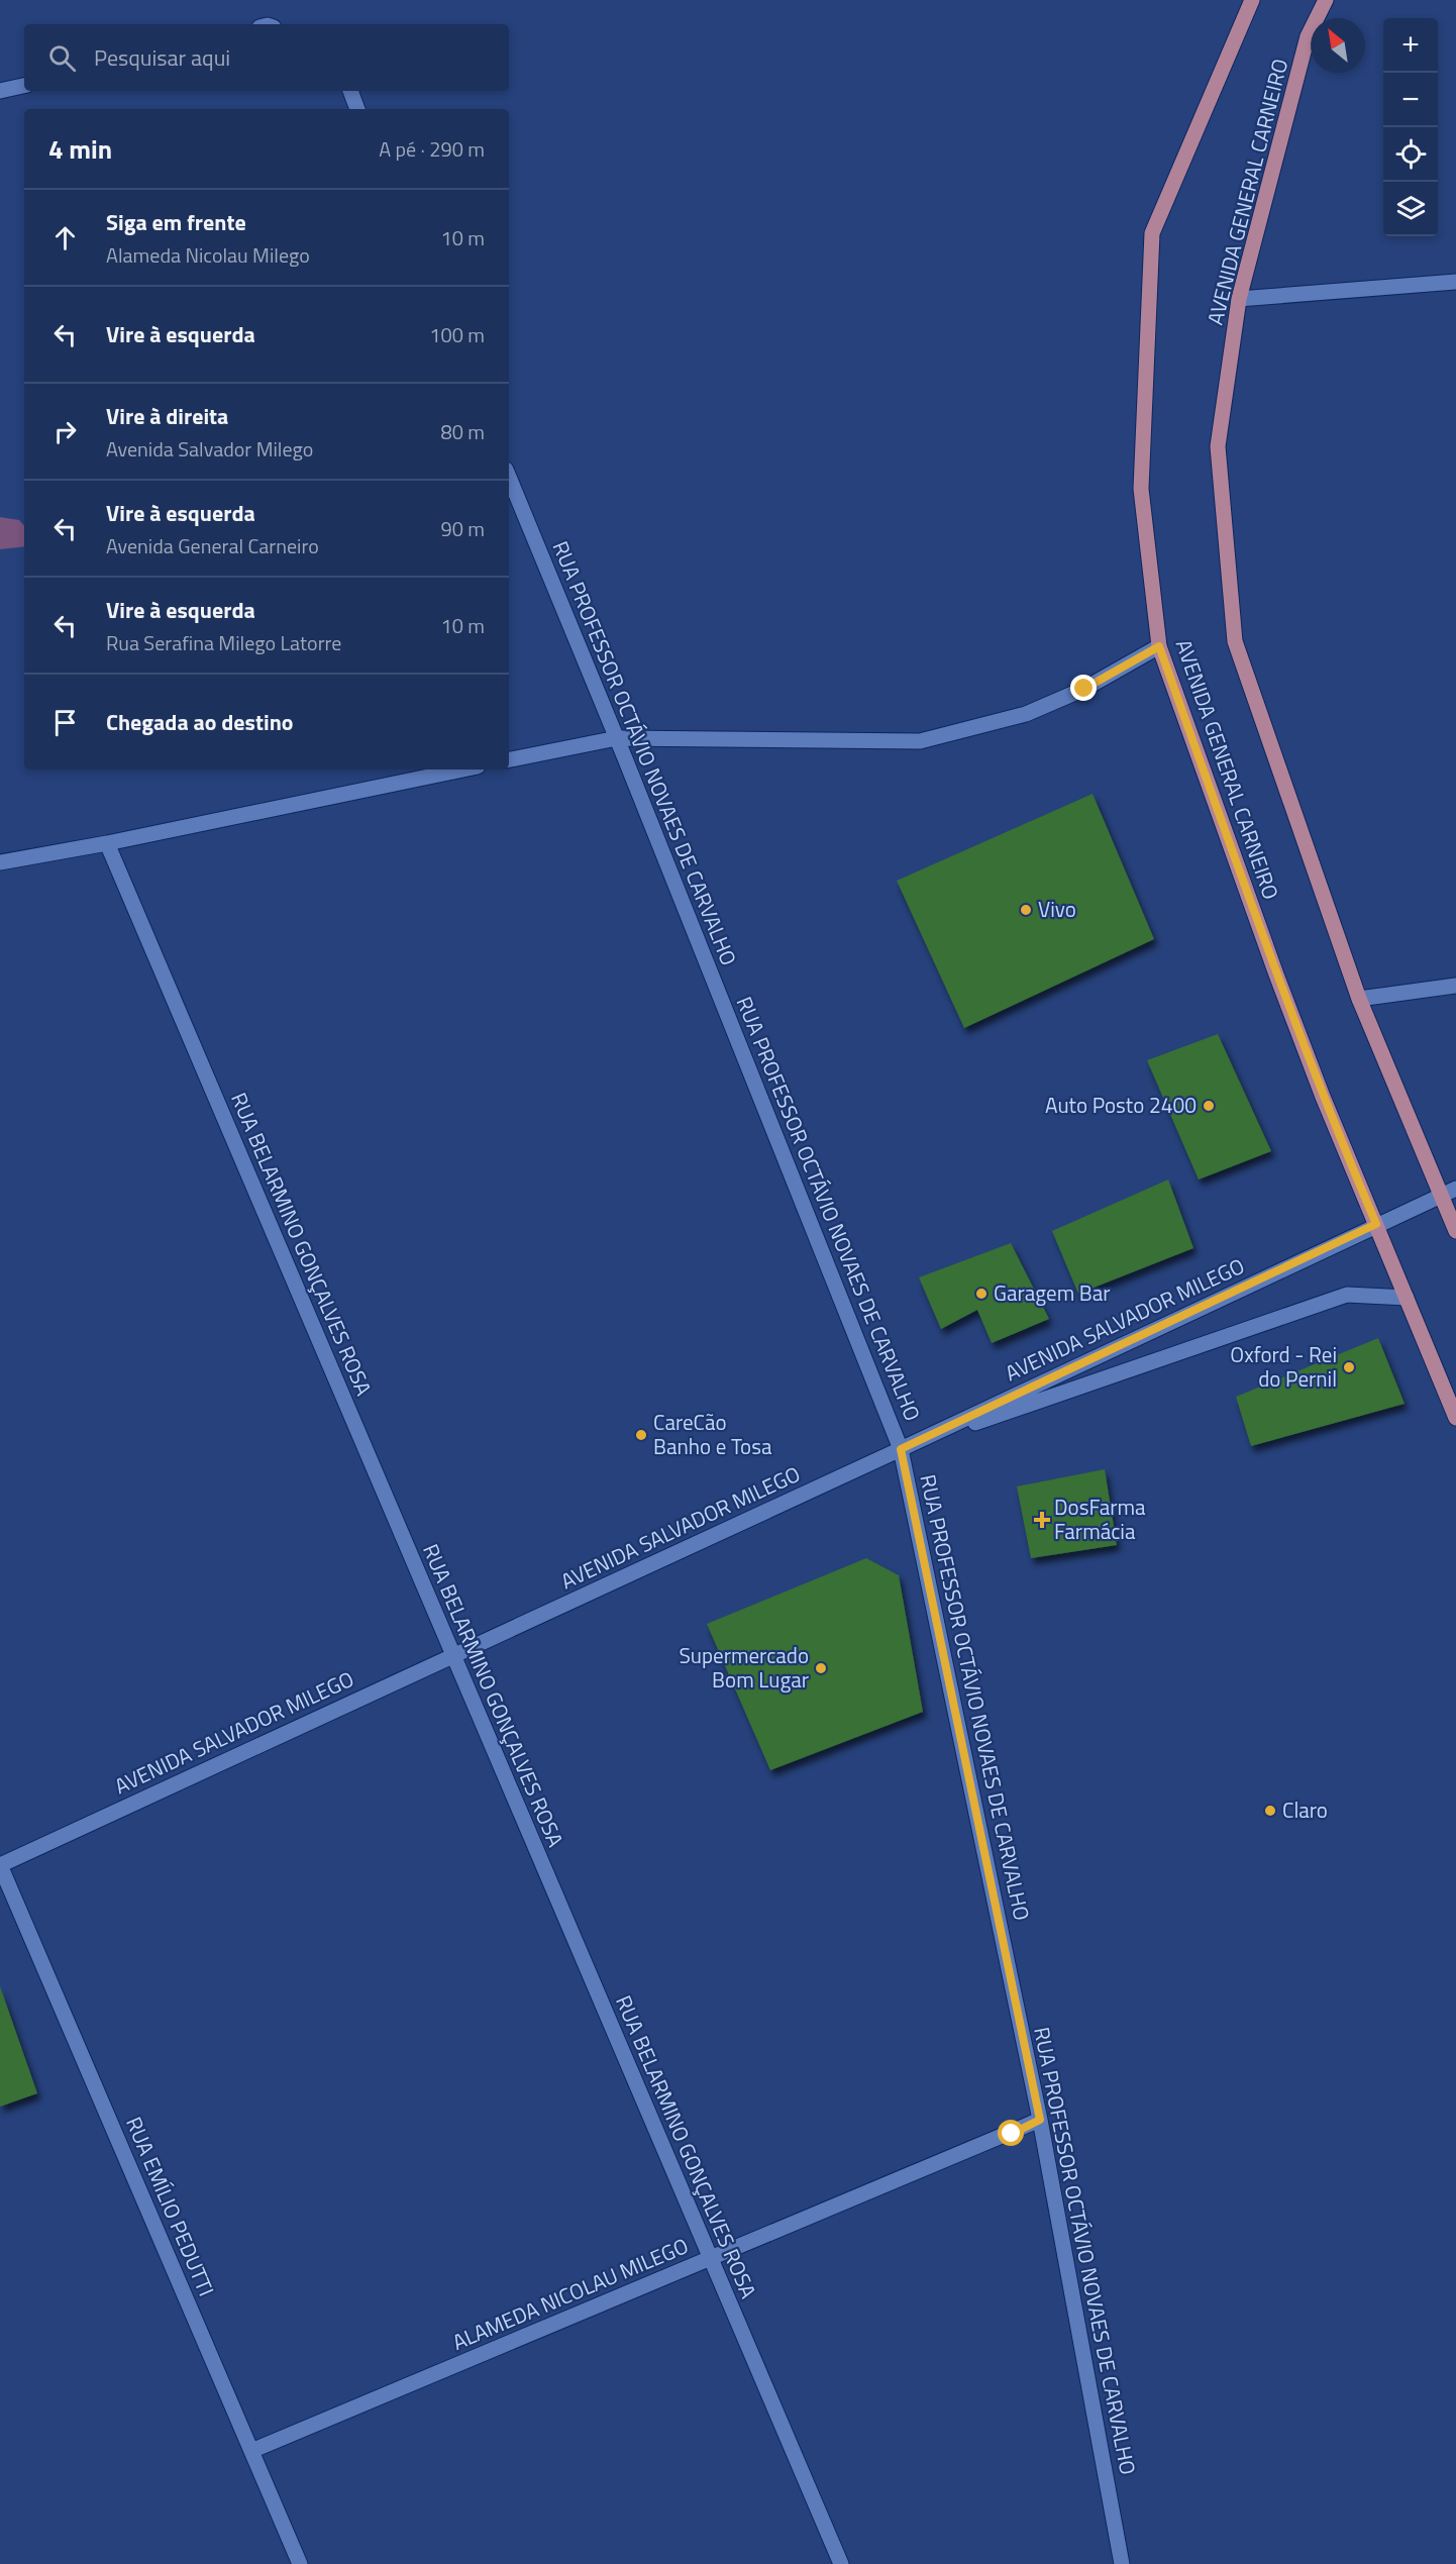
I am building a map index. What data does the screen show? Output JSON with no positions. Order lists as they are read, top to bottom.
{
  "streets": {
    "main road": ["AVENIDA GENERAL CARNEIRO"],
    "street": [
      "RUA PROFESSOR OCTÁVIO NOVAES DE CARVALHO",
      "RUA BELARMINO GONÇALVES ROSA",
      "AVENIDA SALVADOR MILEGO",
      "RUA EMÍLIO PEDUTTI",
      "ALAMEDA NICOLAU MILEGO"
    ]
  },
  "crossings": [
    ["AVENIDA GENERAL CARNEIRO", "AVENIDA SALVADOR MILEGO"],
    ["RUA PROFESSOR OCTÁVIO NOVAES DE CARVALHO", "AVENIDA SALVADOR MILEGO"],
    ["RUA PROFESSOR OCTÁVIO NOVAES DE CARVALHO", "ALAMEDA NICOLAU MILEGO"],
    ["RUA BELARMINO GONÇALVES ROSA", "AVENIDA SALVADOR MILEGO"],
    ["RUA BELARMINO GONÇALVES ROSA", "ALAMEDA NICOLAU MILEGO"],
    ["AVENIDA SALVADOR MILEGO", "RUA EMÍLIO PEDUTTI"],
    ["RUA EMÍLIO PEDUTTI", "ALAMEDA NICOLAU MILEGO"]
  ],
  "places": {
    "other": [
      "Vivo",
      "Auto Posto 2400",
      "Garagem Bar",
      "Oxford - Rei do Pernil",
      "CareCão Banho e Tosa",
      "Supermercado Bom Lugar",
      "Claro"
    ],
    "health": ["DosFarma Farmácia"]
  },
  "north": "top left",
  "page": {
    "map_buttons": ["+", "−"],
    "search": "Pesquisar aqui",
    "heading": ["4 min", "A pé · 290 m"],
    "list": [
      ["Siga em frente", "Alameda Nicolau Milego", "10 m"],
      ["Vire à esquerda", "100 m"],
      ["Vire à direita", "Avenida Salvador Milego", "80 m"],
      ["Vire à esquerda", "Avenida General Carneiro", "90 m"],
      ["Vire à esquerda", "Rua Serafina Milego Latorre", "10 m"],
      "Chegada ao destino"
    ]
  }
}
